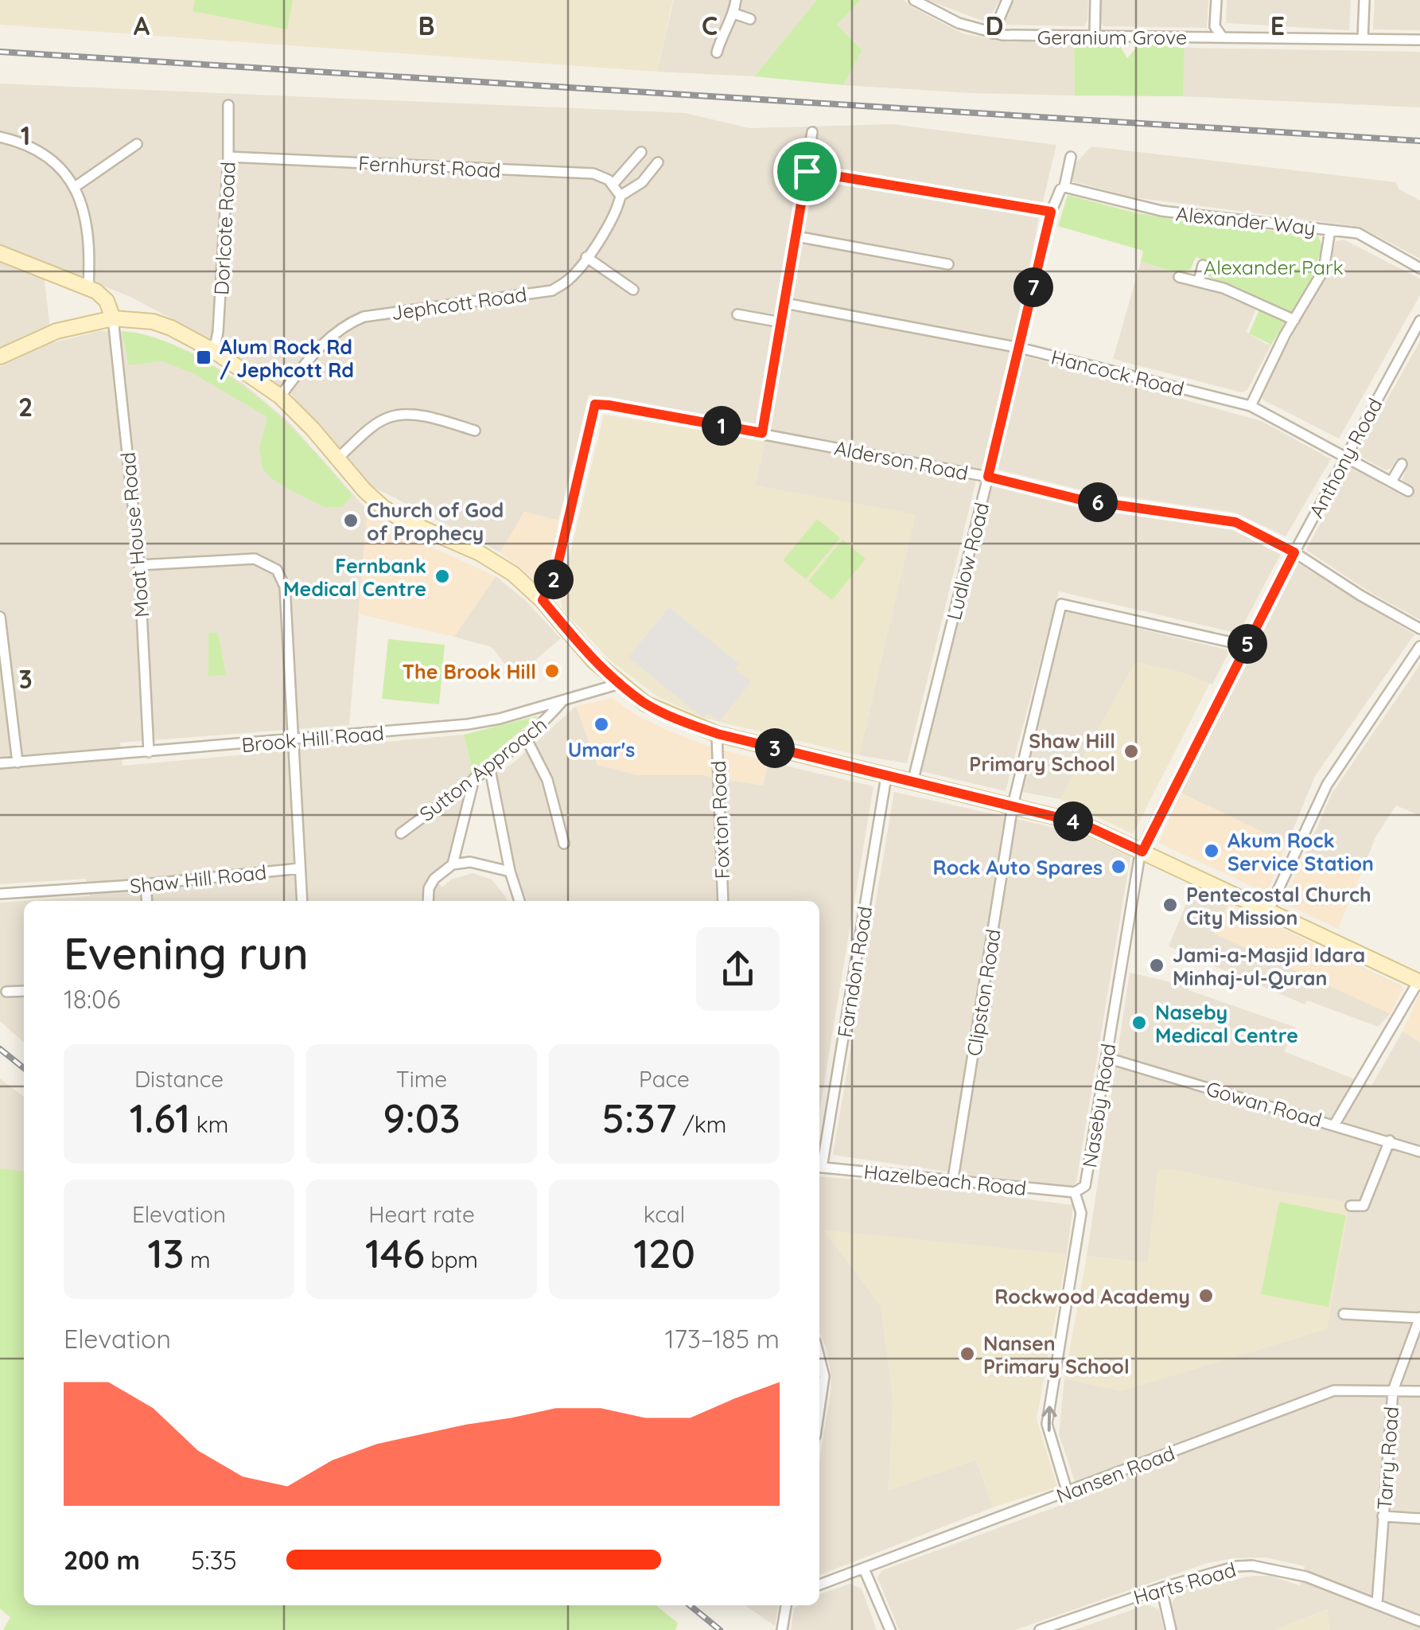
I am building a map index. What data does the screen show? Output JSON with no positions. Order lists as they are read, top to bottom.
{
  "streets": {
    "street": [
      "Geranium Grove",
      "Fernhurst Road",
      "Alexander Way",
      "Dorlcote Road",
      "Jephcott Road",
      "Hancock Road",
      "Anthony Road",
      "Alderson Road",
      "Moat House Road",
      "Ludlow Road",
      "Brook Hill Road",
      "Sutton Approach",
      "Foxton Road",
      "Shaw Hill Road",
      "Farndon Road",
      "Clipston Road",
      "Gowan Road",
      "Naseby Road",
      "Hazelbeach Road",
      "Tarry Road",
      "Nansen Road",
      "Harts Road"
    ]
  },
  "crossings": [
    ["Fernhurst Road", "Dorlcote Road"],
    ["Alexander Way", "Ludlow Road"],
    ["Hancock Road", "Anthony Road"],
    ["Hancock Road", "Ludlow Road"],
    ["Anthony Road", "Alderson Road"],
    ["Anthony Road", "Clipston Road"],
    ["Anthony Road", "Naseby Road"],
    ["Alderson Road", "Ludlow Road"],
    ["Moat House Road", "Brook Hill Road"],
    ["Brook Hill Road", "Sutton Approach"],
    ["Clipston Road", "Hazelbeach Road"],
    ["Gowan Road", "Naseby Road"],
    ["Naseby Road", "Hazelbeach Road"],
    ["Naseby Road", "Nansen Road"],
    ["Tarry Road", "Nansen Road"],
    ["Tarry Road", "Harts Road"]
  ],
  "one_way": ["Naseby Road"],
  "parks": ["Alexander Park"],
  "places": {
    "transit": ["Alum Rock Rd / Jephcott Rd"],
    "other": [
      "Church of God of Prophecy",
      "Fernbank Medical Centre",
      "The Brook Hill",
      "Umar's",
      "Shaw Hill Primary School",
      "Akum Rock Service Station",
      "Rock Auto Spares",
      "Pentecostal Church City Mission",
      "Jami-a-Masjid Idara Minhaj-ul-Quran",
      "Naseby Medical Centre",
      "Rockwood Academy",
      "Nansen Primary School"
    ]
  },
  "page": {
    "pins": [
      "7",
      "1",
      "6",
      "2",
      "5",
      "3",
      "4"
    ],
    "heading": ["Evening run", "18:06"],
    "stats": [
      ["Distance", "1.61 km"],
      ["Time", "9:03"],
      ["Pace", "5:37 /km"],
      ["Elevation", "13 m"],
      ["Heart rate", "146 bpm"],
      ["kcal", "120"]
    ],
    "chart": ["Elevation", "173–185 m"],
    "list": [
      {
        "name": "200 m",
        "note": "5:35"
      }
    ]
  },
  "grid": {
    "columns": [
      "A",
      "B",
      "C",
      "D",
      "E"
    ],
    "rows": ["1", "2", "3"]
  }
}
